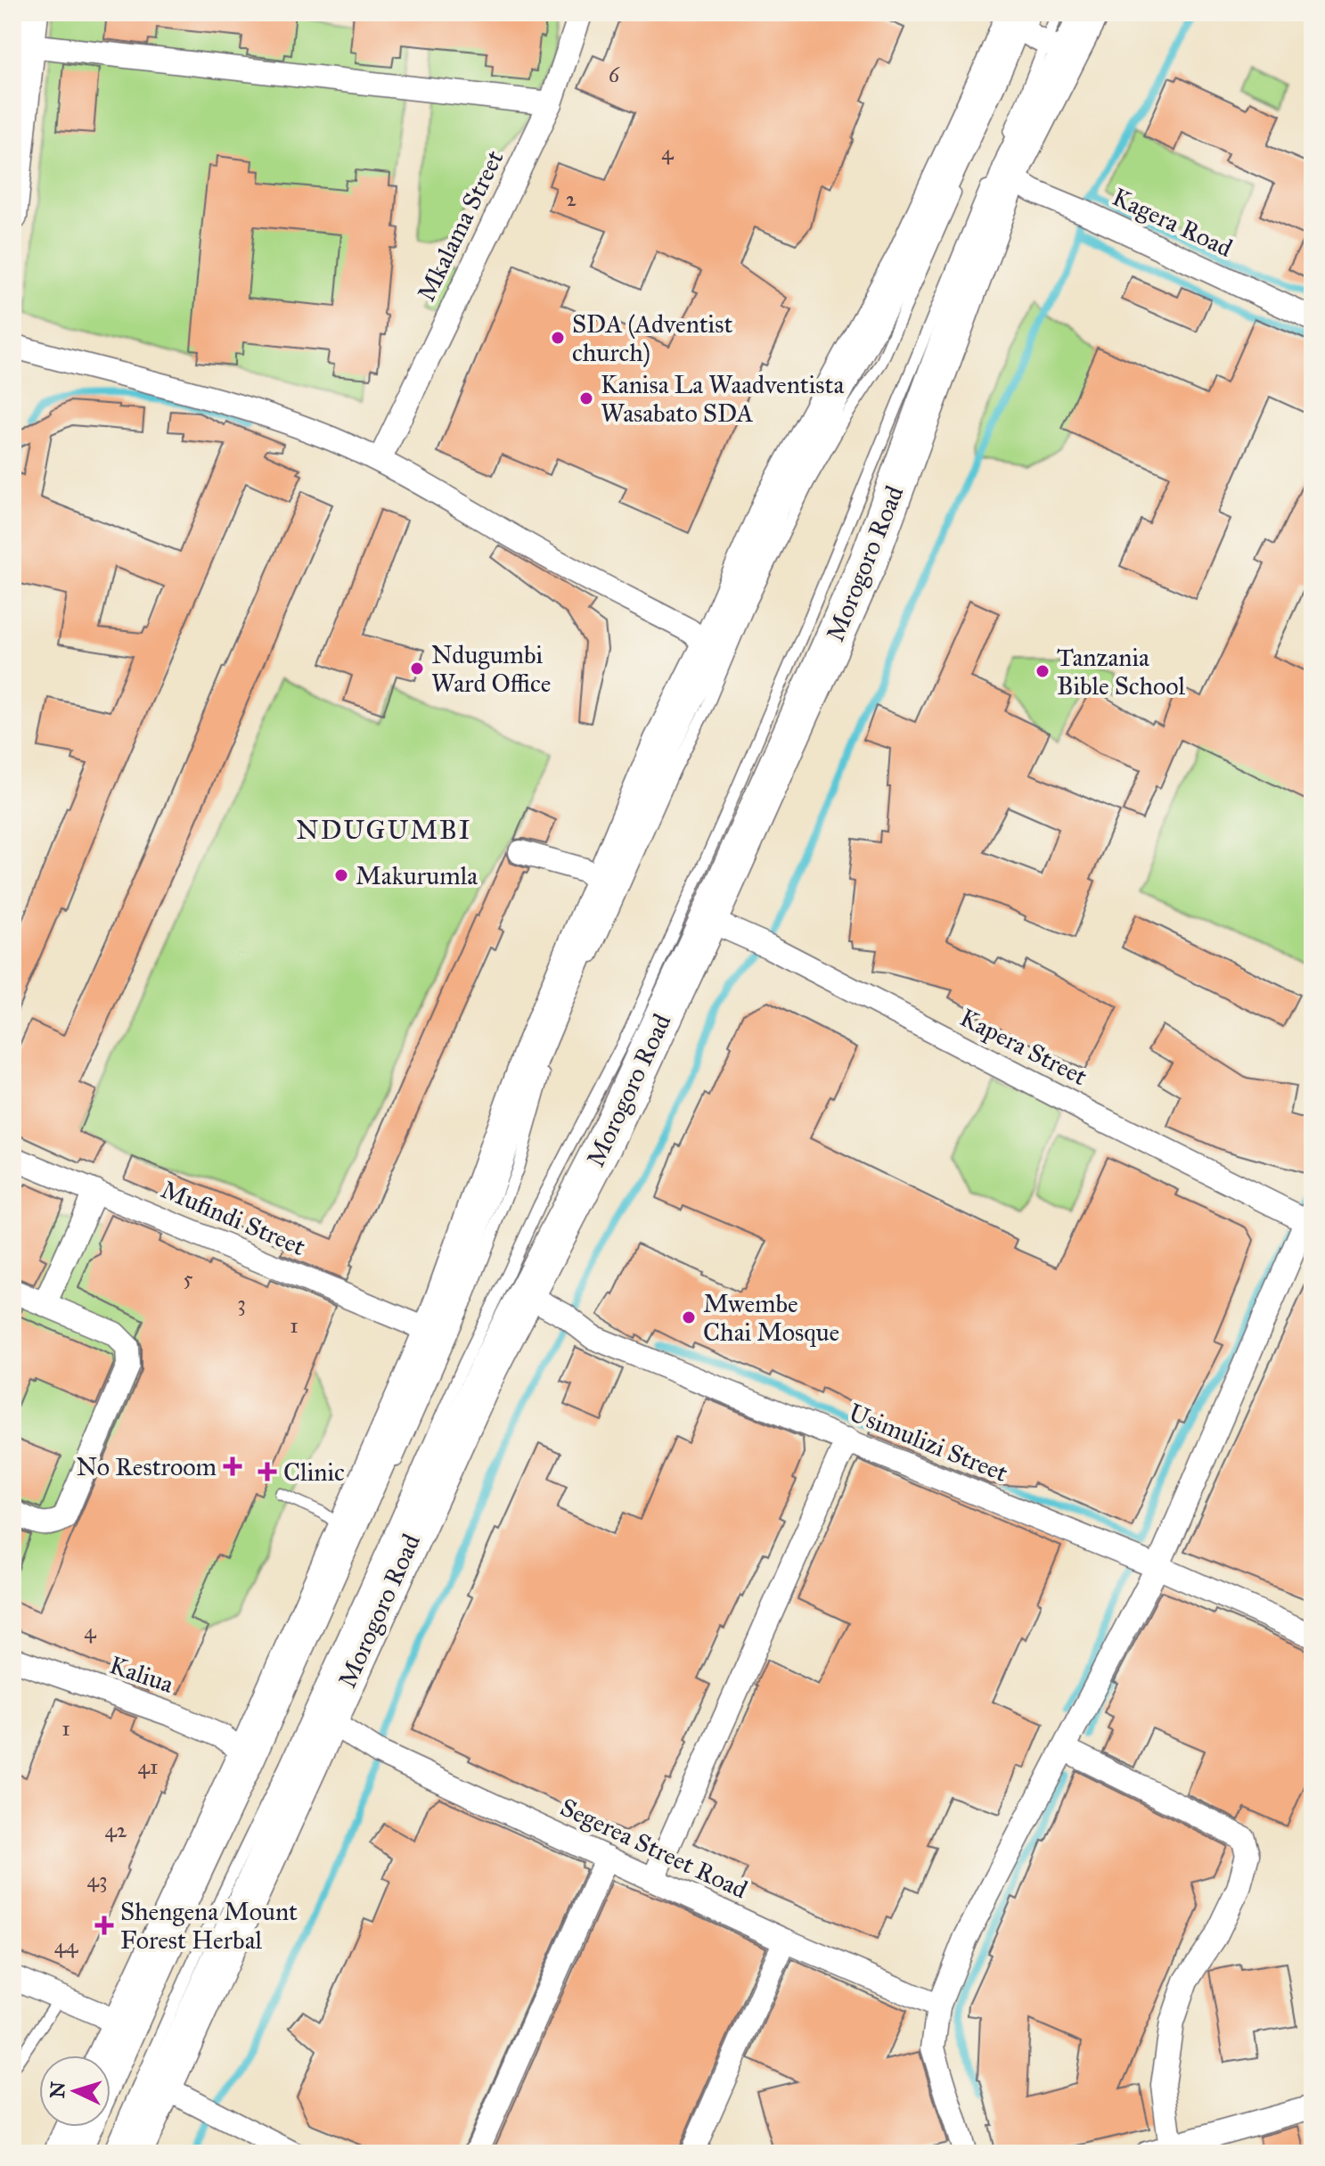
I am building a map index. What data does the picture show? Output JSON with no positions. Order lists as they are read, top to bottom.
{
  "streets": {
    "highway": ["Morogoro Road"],
    "street": [
      "Kagera Road",
      "Mkalama Street",
      "Kapera Street",
      "Mufindi Street",
      "Usimulizi Street",
      "Kaliua",
      "Segerea Street Road"
    ]
  },
  "crossings": [
    ["Kagera Road", "Morogoro Road"],
    ["Morogoro Road", "Kapera Street"],
    ["Morogoro Road", "Mufindi Street"],
    ["Morogoro Road", "Usimulizi Street"],
    ["Morogoro Road", "Kaliua"],
    ["Morogoro Road", "Segerea Street Road"]
  ],
  "districts": ["NDUGUMBI"],
  "places": {
    "other": [
      "SDA (Adventist church)",
      "Kanisa La Waadventista Wasabato SDA",
      "Ndugumbi Ward Office",
      "Tanzania Bible School",
      "Makurumla",
      "Mwembe Chai Mosque"
    ],
    "health": ["No Restroom", "Clinic", "Shengena Mount Forest Herbal"]
  },
  "house_numbers": [
    "6",
    "4",
    "2",
    "5",
    "3",
    "1",
    "4",
    "1",
    "41",
    "42",
    "43",
    "44"
  ],
  "north": "left"
}
